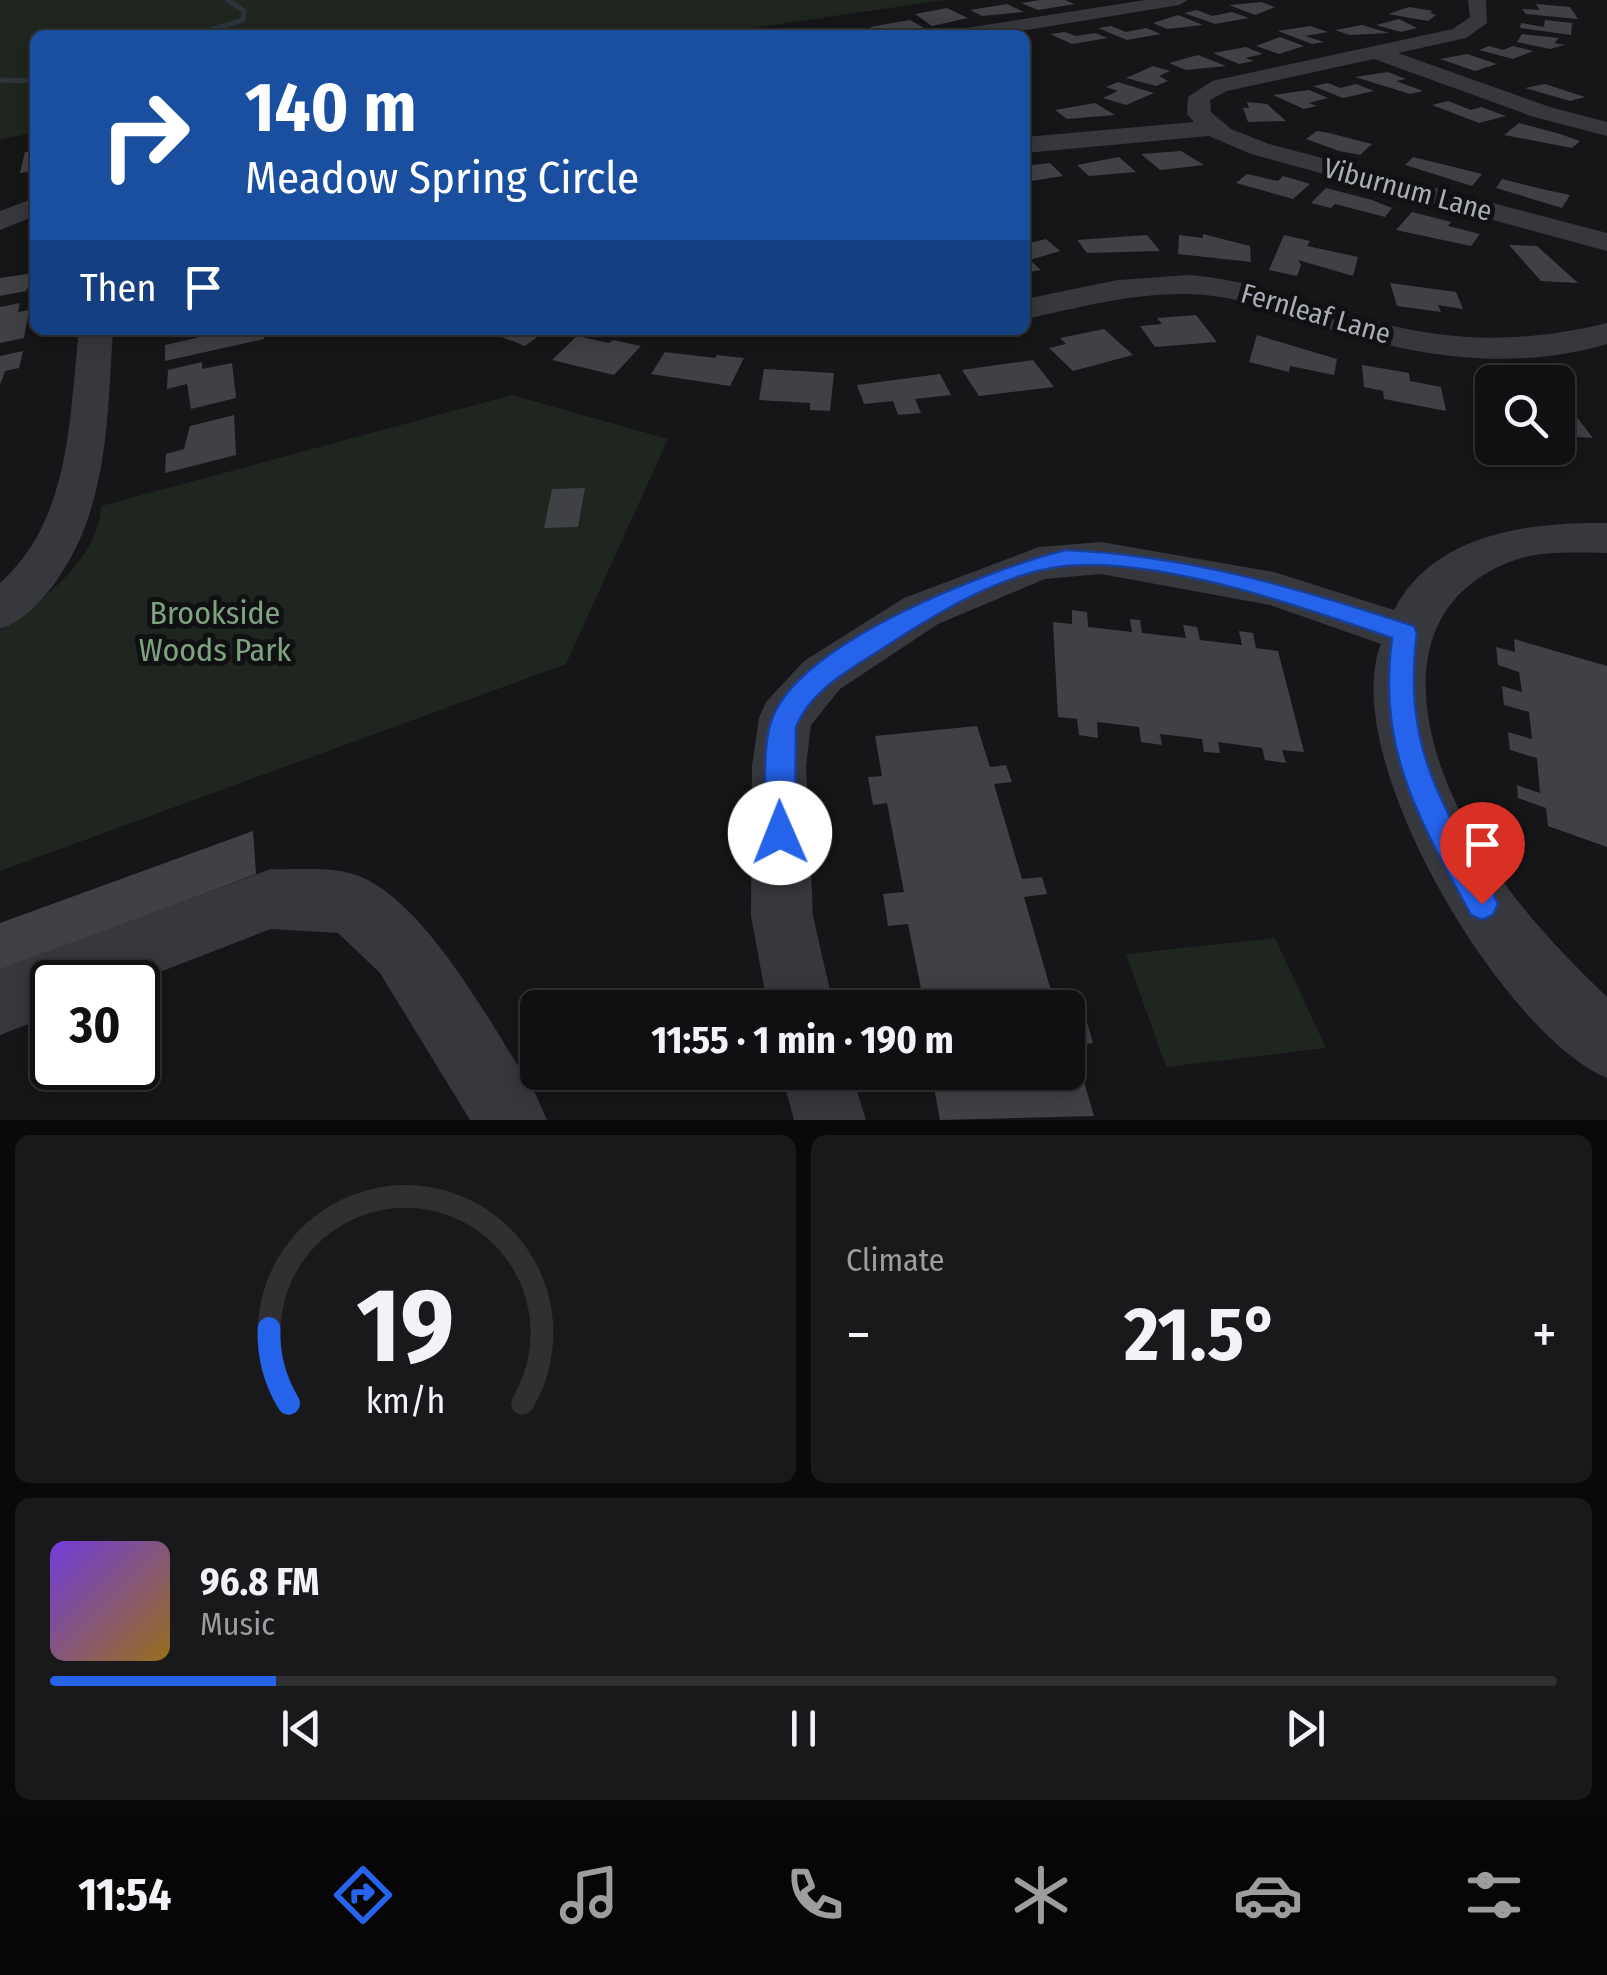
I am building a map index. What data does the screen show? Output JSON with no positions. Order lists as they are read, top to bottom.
{
  "streets": {
    "street": ["Viburnum Lane", "Fernleaf Lane"]
  },
  "parks": ["Brookside Woods Park"],
  "page": {
    "turn": ["140 m", "Meadow Spring Circle"],
    "then": "Then",
    "limit": "30",
    "trip": "11:55 · 1 min · 190 m",
    "tile": "Climate",
    "heat": ["−", "21.5°", "+"],
    "song": ["96.8 FM", "Music"],
    "tabs": "11:54",
    "gauge": ["19", "km/h"]
  }
}
